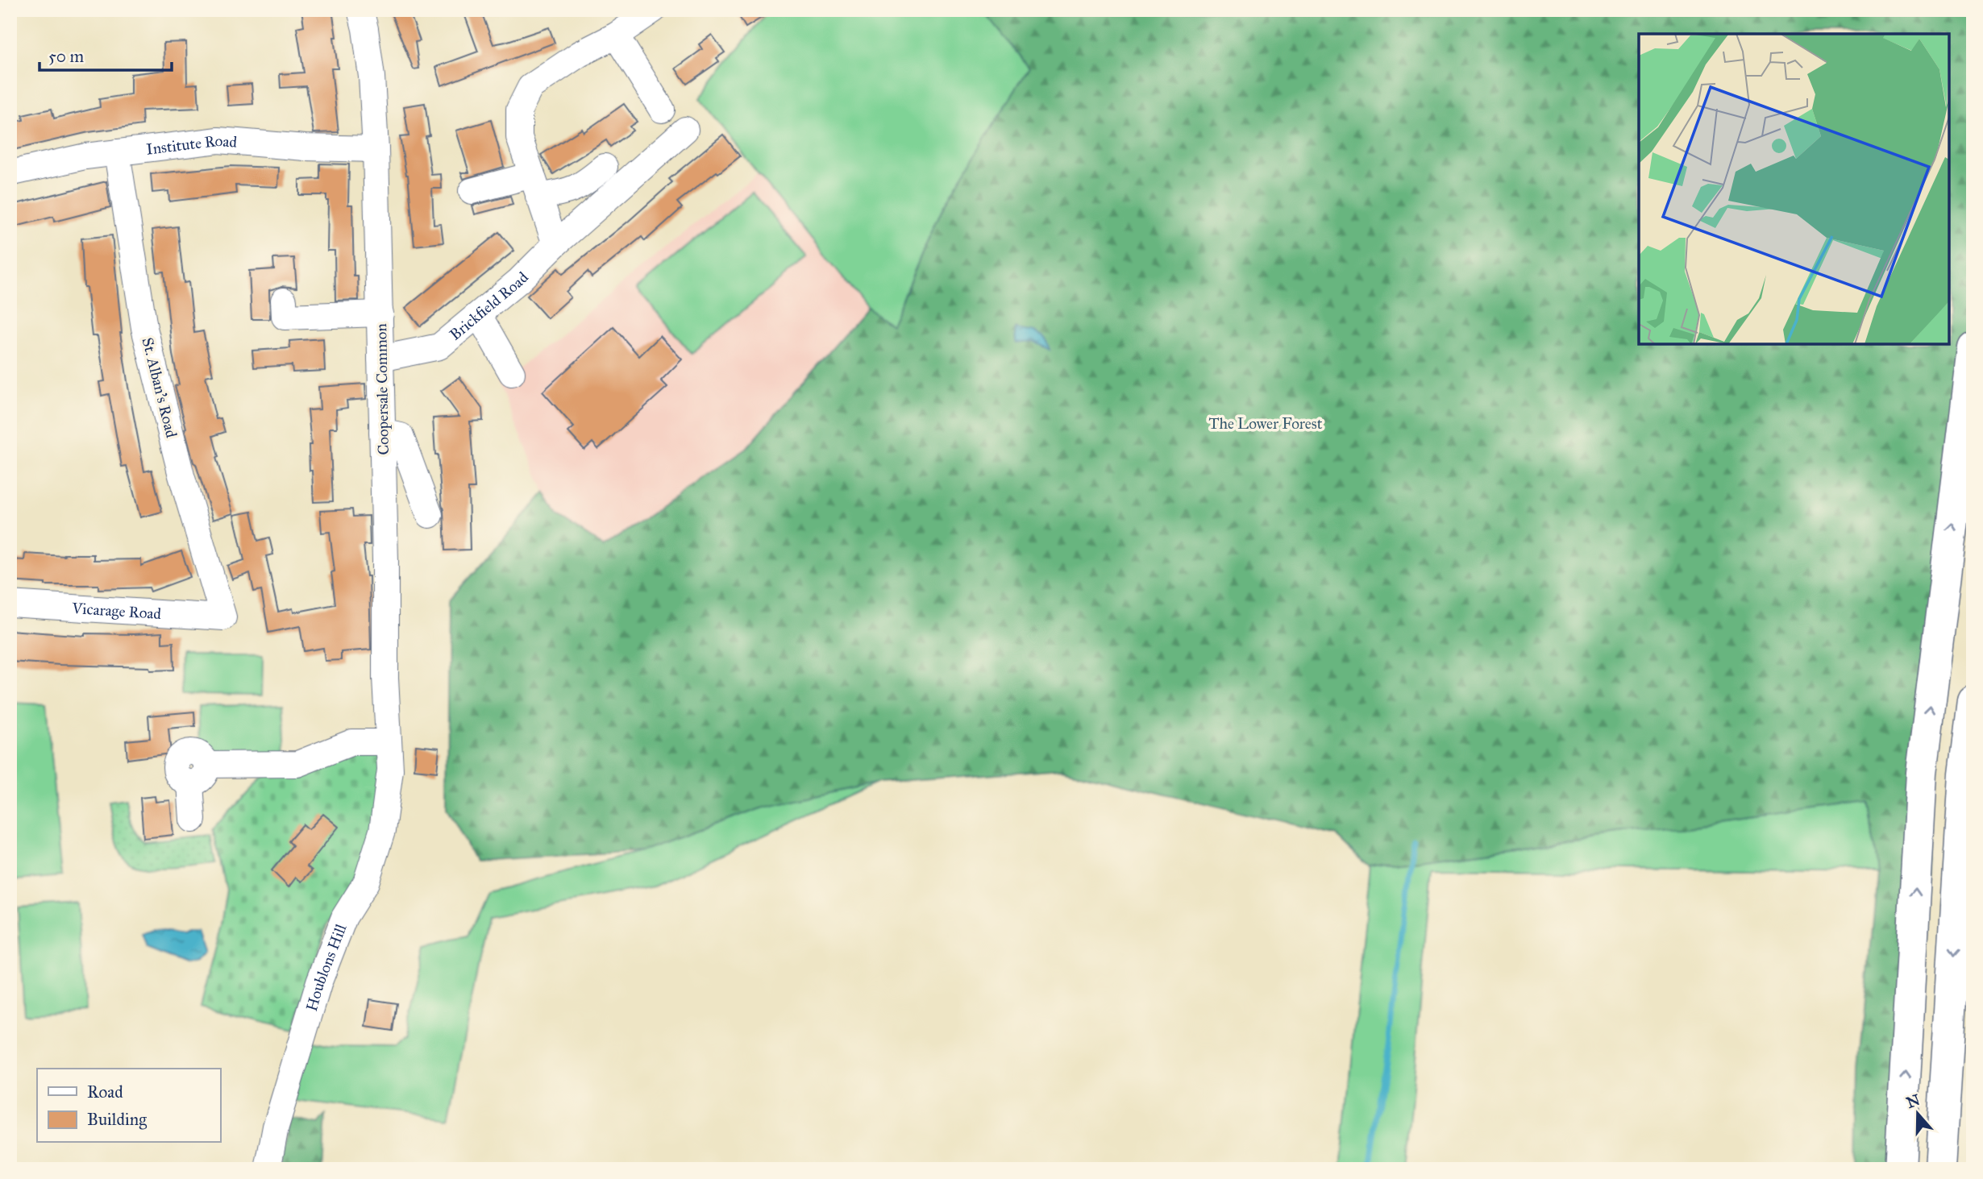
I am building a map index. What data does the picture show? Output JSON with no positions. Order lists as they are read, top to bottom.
{
  "streets": {
    "street": [
      "Institute Road",
      "Brickfield Road",
      "St. Alban's Road",
      "Coopersale Common",
      "Vicarage Road",
      "Houblons Hill"
    ]
  },
  "crossings": [
    ["Institute Road", "St. Alban's Road"],
    ["Institute Road", "Coopersale Common"],
    ["Brickfield Road", "Coopersale Common"],
    ["St. Alban's Road", "Vicarage Road"],
    ["Coopersale Common", "Houblons Hill"]
  ],
  "parks": ["The Lower Forest"],
  "legend": ["Road", "Building"],
  "scale_bar": "50 m",
  "north": "top"
}
